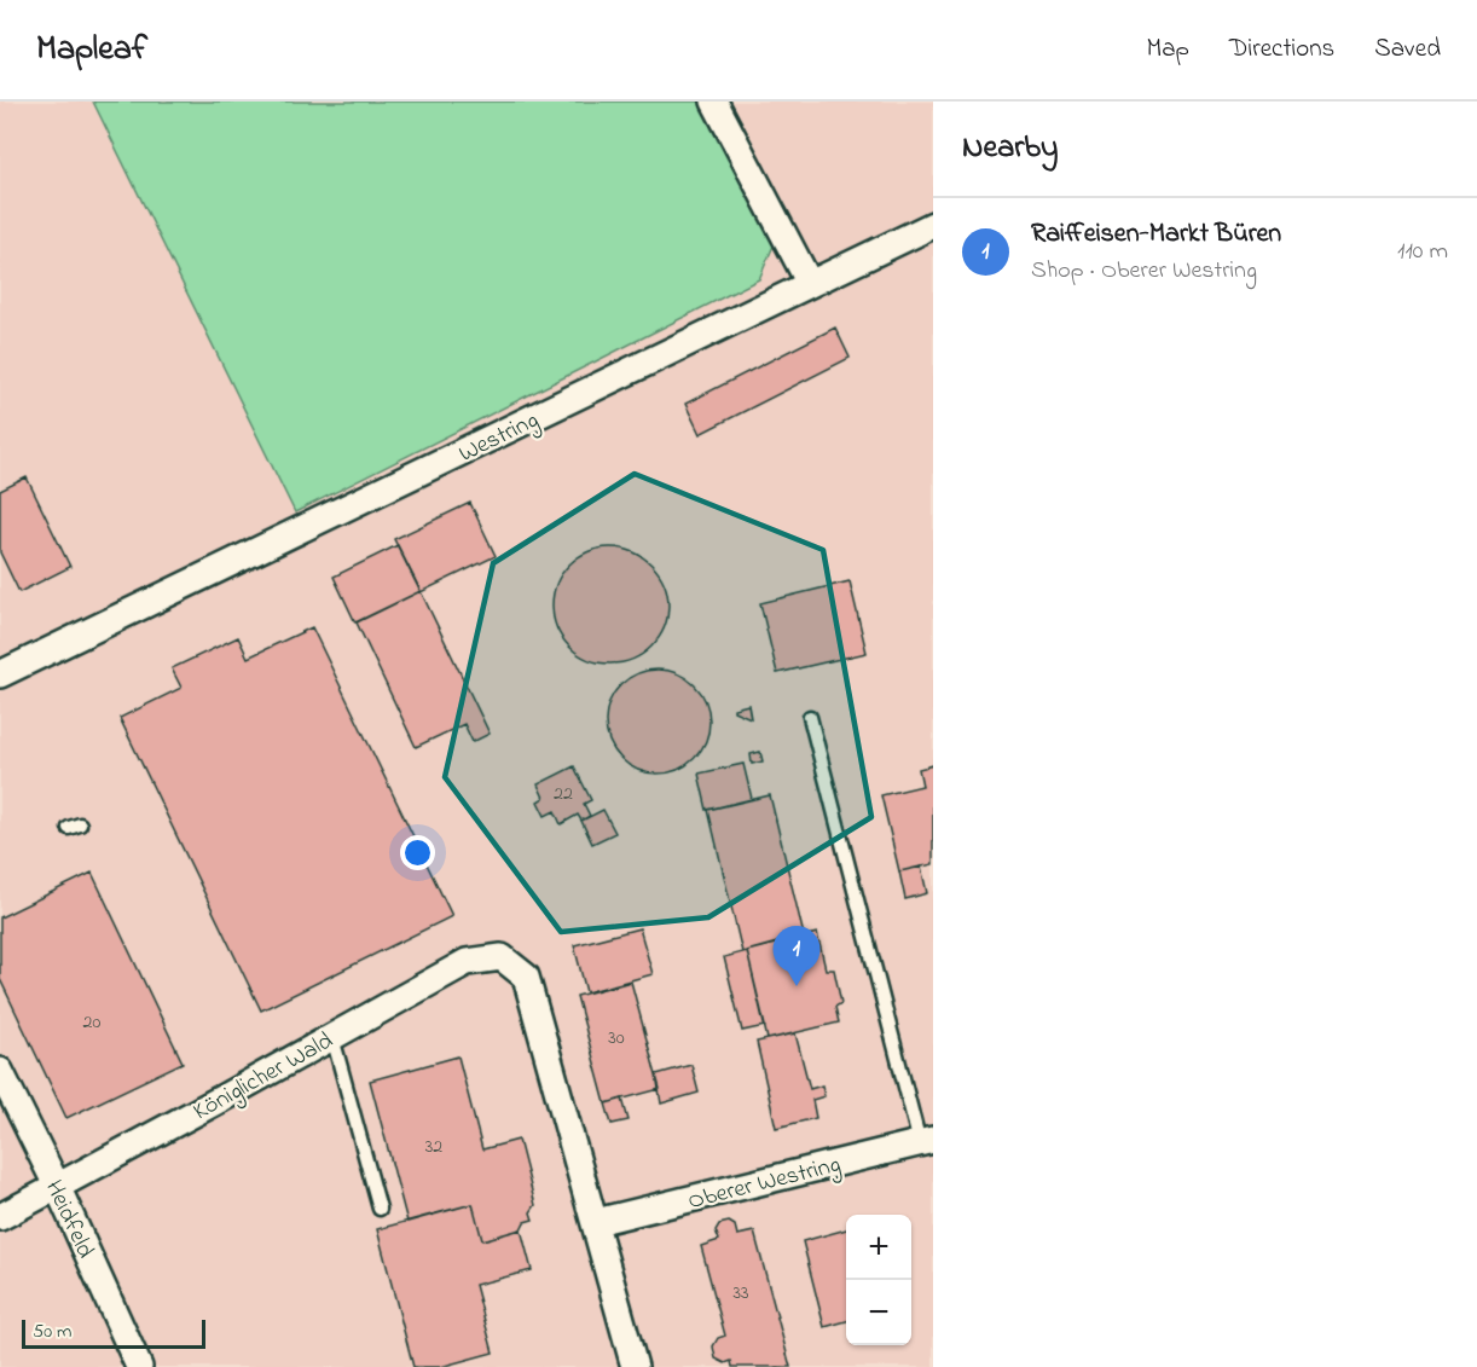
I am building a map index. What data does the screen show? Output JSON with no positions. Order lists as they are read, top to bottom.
{
  "streets": {
    "street": [
      "Westring",
      "Königlicher Wald",
      "Oberer Westring",
      "Heidfeld"
    ]
  },
  "crossings": [
    ["Königlicher Wald", "Oberer Westring"],
    ["Königlicher Wald", "Heidfeld"]
  ],
  "house_numbers": [
    "22",
    "20",
    "30",
    "32",
    "33"
  ],
  "scale_bar": "50 m",
  "page": {
    "header": "Mapleaf",
    "nav": ["Map", "Directions", "Saved"],
    "heading": "Nearby",
    "list": [
      {
        "mark": "1",
        "name": "Raiffeisen-Markt Büren",
        "note": "Shop · Oberer Westring",
        "value": "110 m"
      }
    ],
    "pins": "1",
    "map_buttons": ["+", "−"],
    "scale": "50 m"
  }
}
